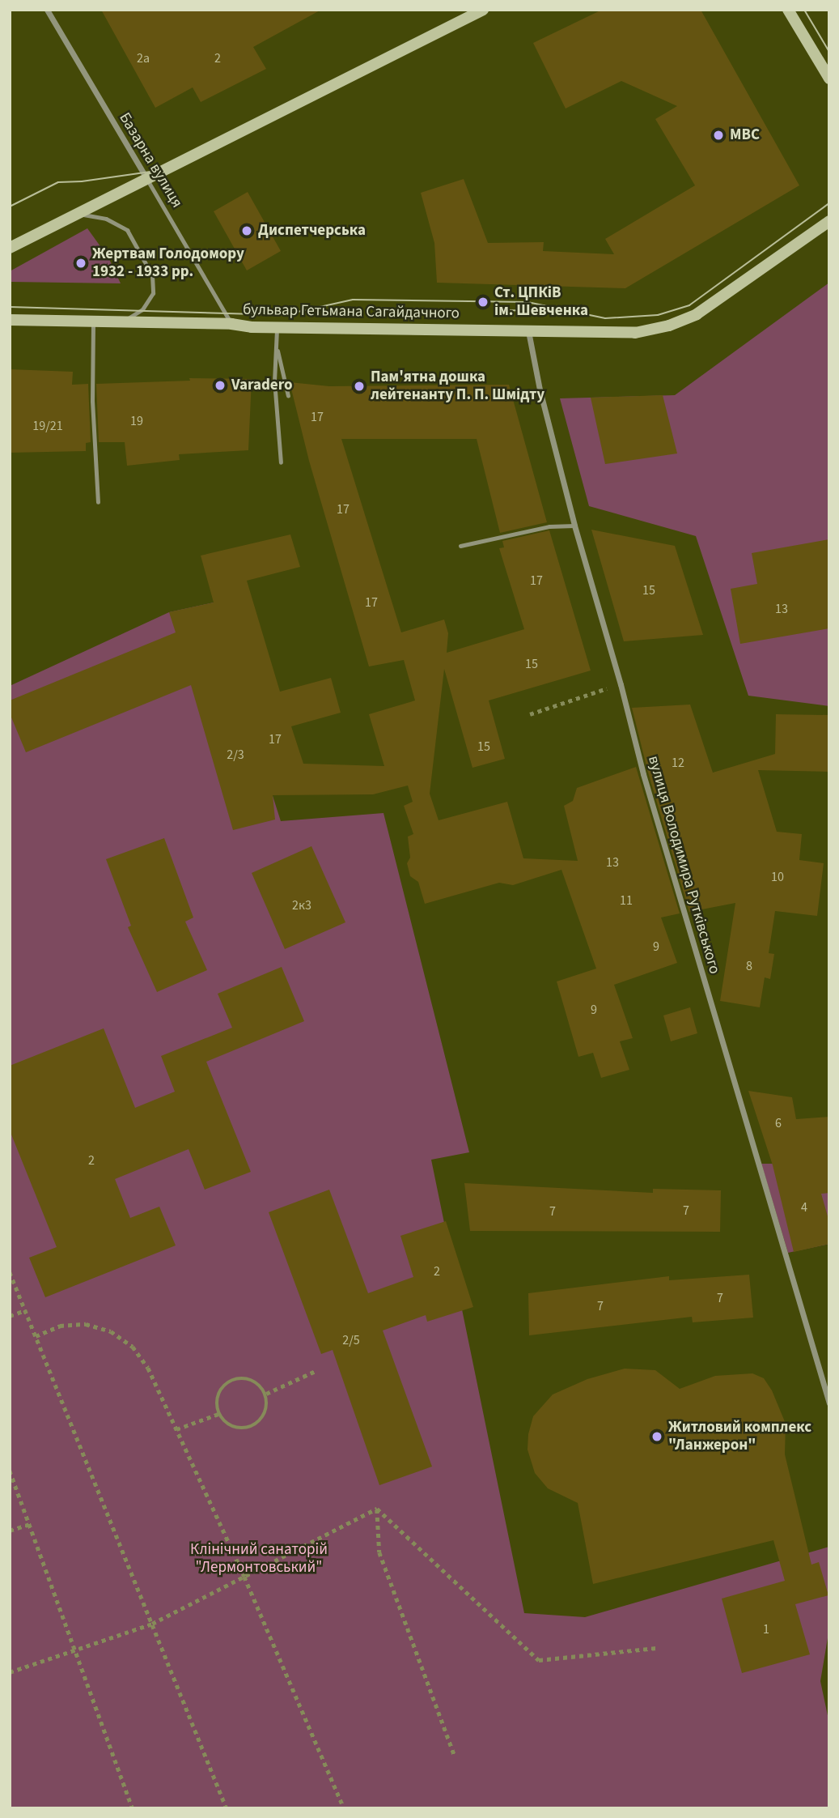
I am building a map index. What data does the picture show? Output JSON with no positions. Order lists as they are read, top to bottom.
{
  "streets": {
    "street": ["Базарна вулиця", "бульвар Гетьмана Сагайдачного", "вулиця Володимира Рутківського"]
  },
  "crossings": [
    ["Базарна вулиця", "бульвар Гетьмана Сагайдачного"],
    ["бульвар Гетьмана Сагайдачного", "вулиця Володимира Рутківського"]
  ],
  "parks": ["Клінічний санаторій \"Лермонтовський\""],
  "places": [
    "МВС",
    "Диспетчерська",
    "Жертвам Голодомору 1932 - 1933 рр.",
    "Ст. ЦПКіВ ім. Шевченка",
    "Varadero",
    "Пам'ятна дошка лейтенанту П. П. Шмідту",
    "Житловий комплекс \"Ланжерон\""
  ],
  "house_numbers": [
    "2а",
    "2",
    "17",
    "19",
    "19/21",
    "17",
    "17",
    "15",
    "17",
    "13",
    "15",
    "17",
    "15",
    "2/3",
    "12",
    "13",
    "10",
    "11",
    "2к3",
    "9",
    "8",
    "9",
    "6",
    "2",
    "4",
    "7",
    "7",
    "2",
    "7",
    "7",
    "2/5",
    "1"
  ]
}
